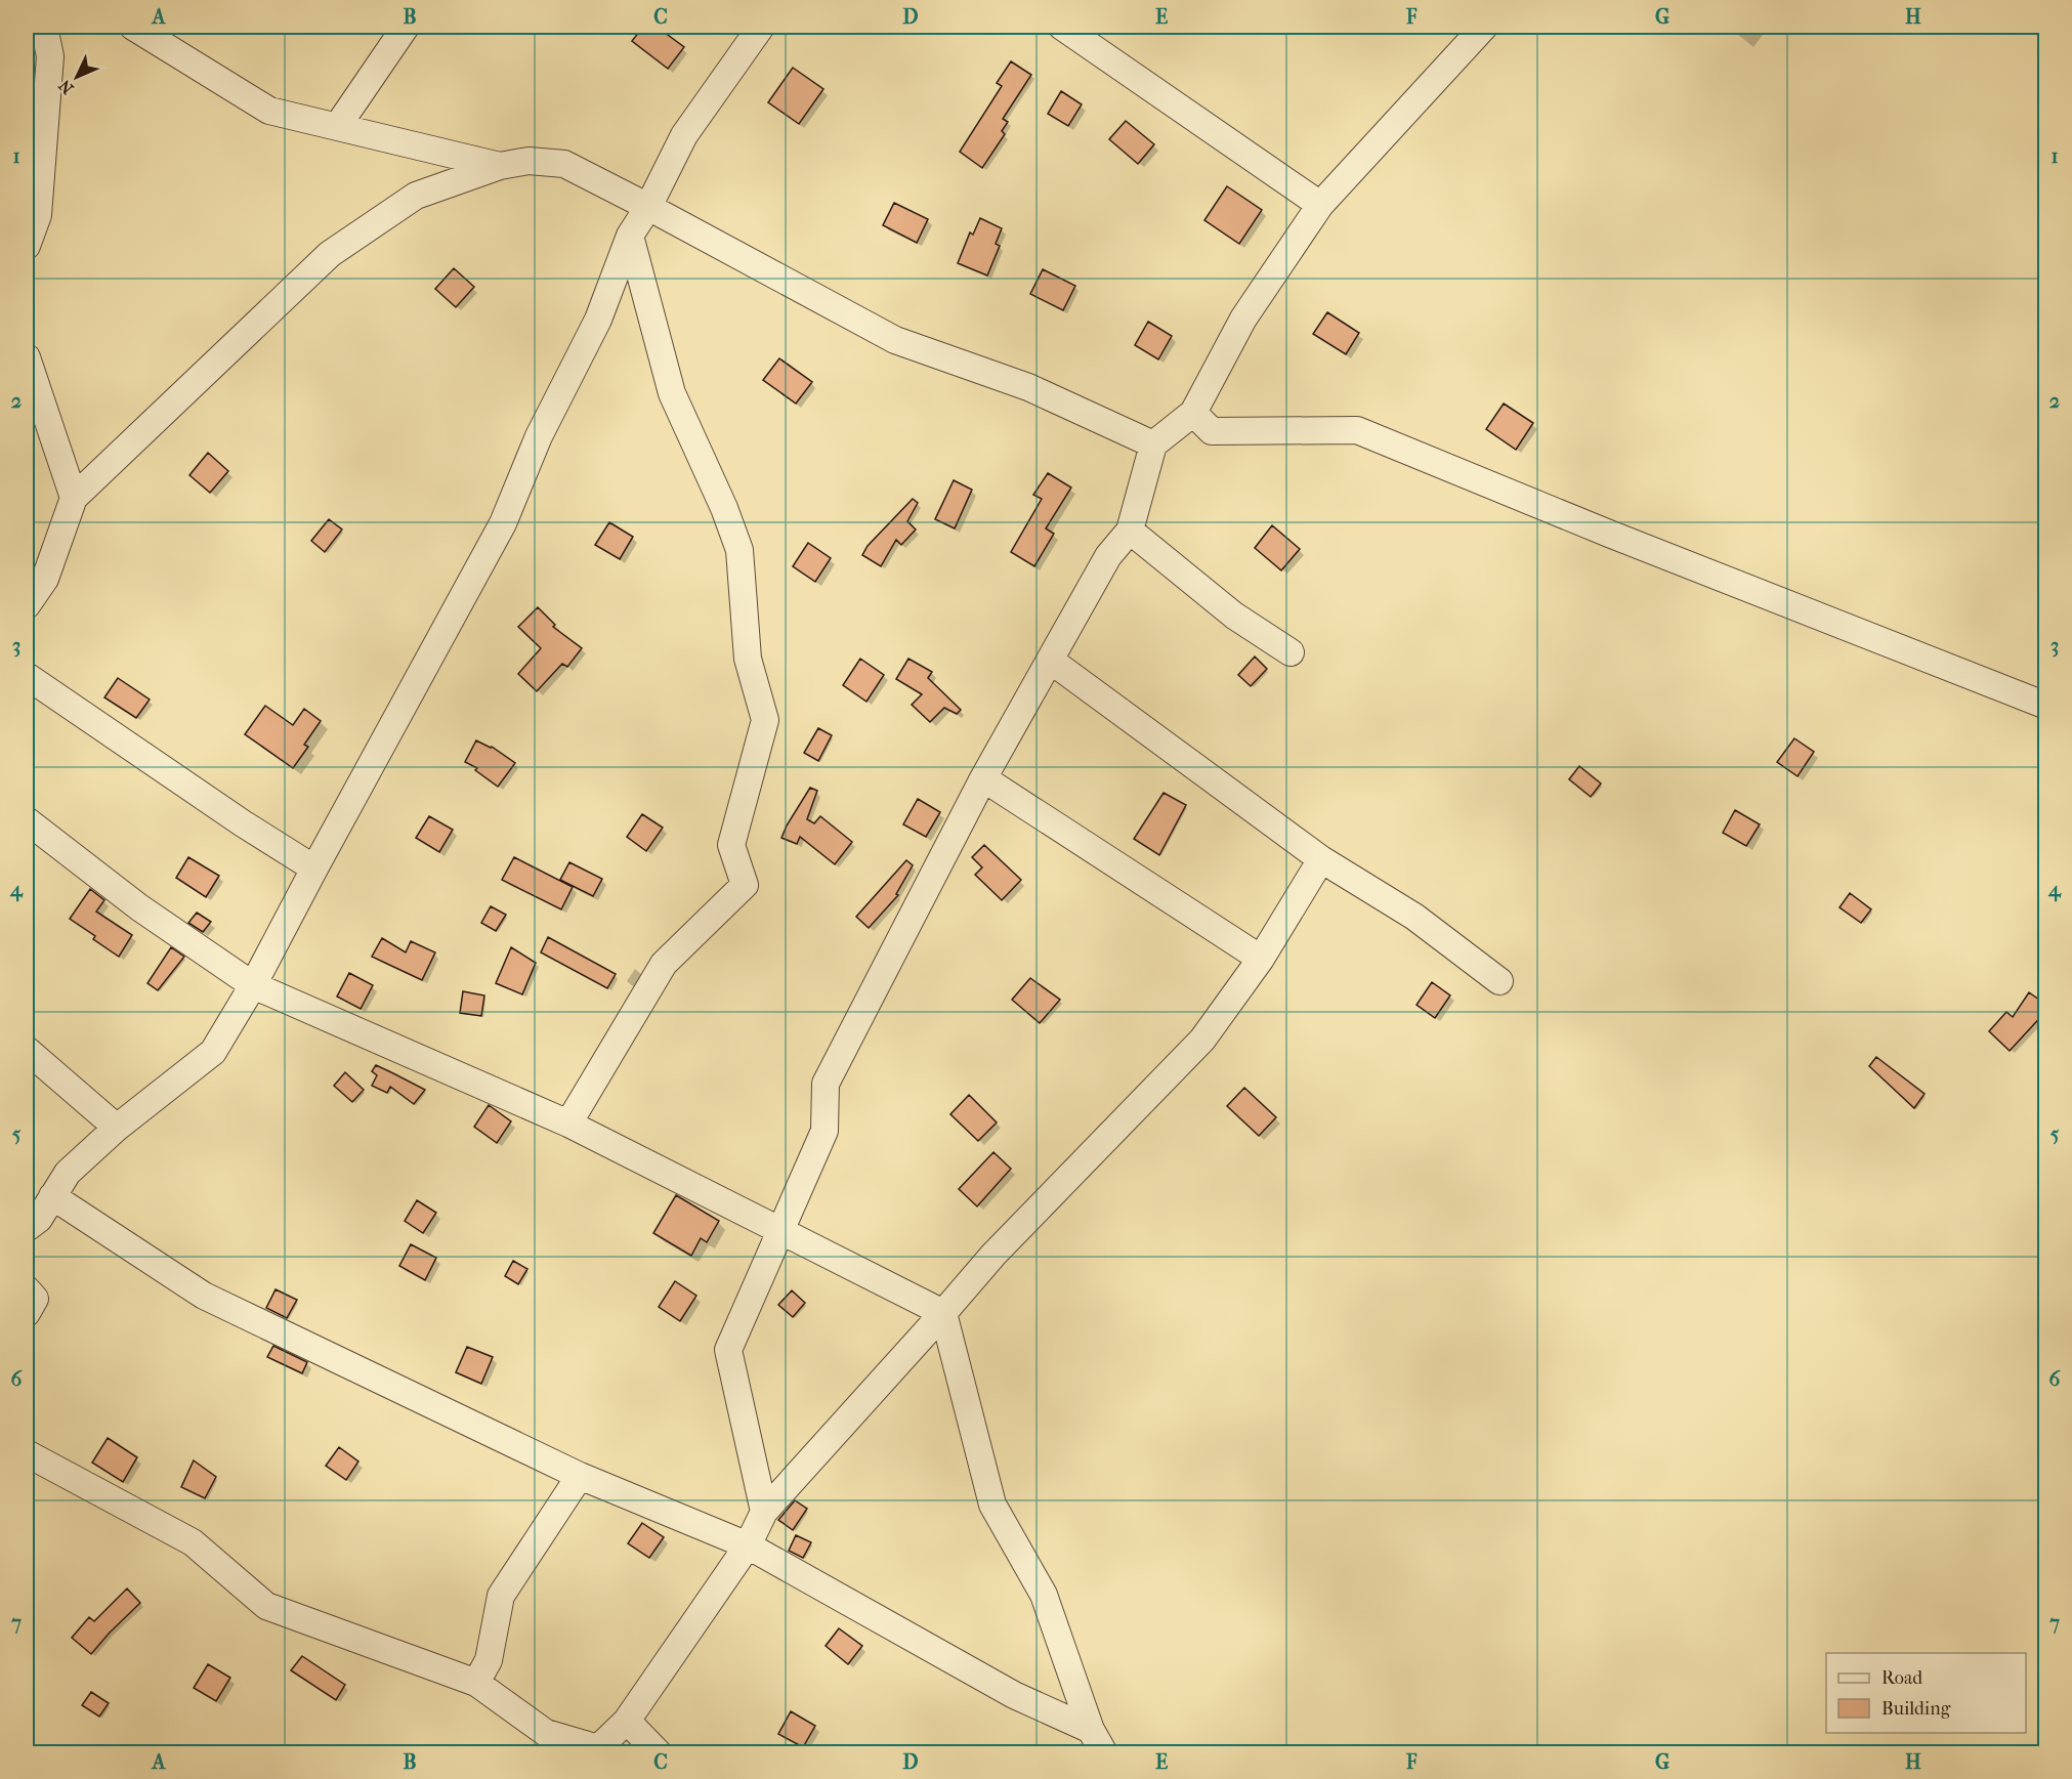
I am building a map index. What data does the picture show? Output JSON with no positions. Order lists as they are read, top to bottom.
{
  "legend": ["Road", "Building"],
  "north": "bottom left",
  "grid": {
    "columns": [
      "A",
      "B",
      "C",
      "D",
      "E",
      "F",
      "G",
      "H"
    ],
    "rows": [
      "1",
      "2",
      "3",
      "4",
      "5",
      "6",
      "7"
    ]
  }
}
